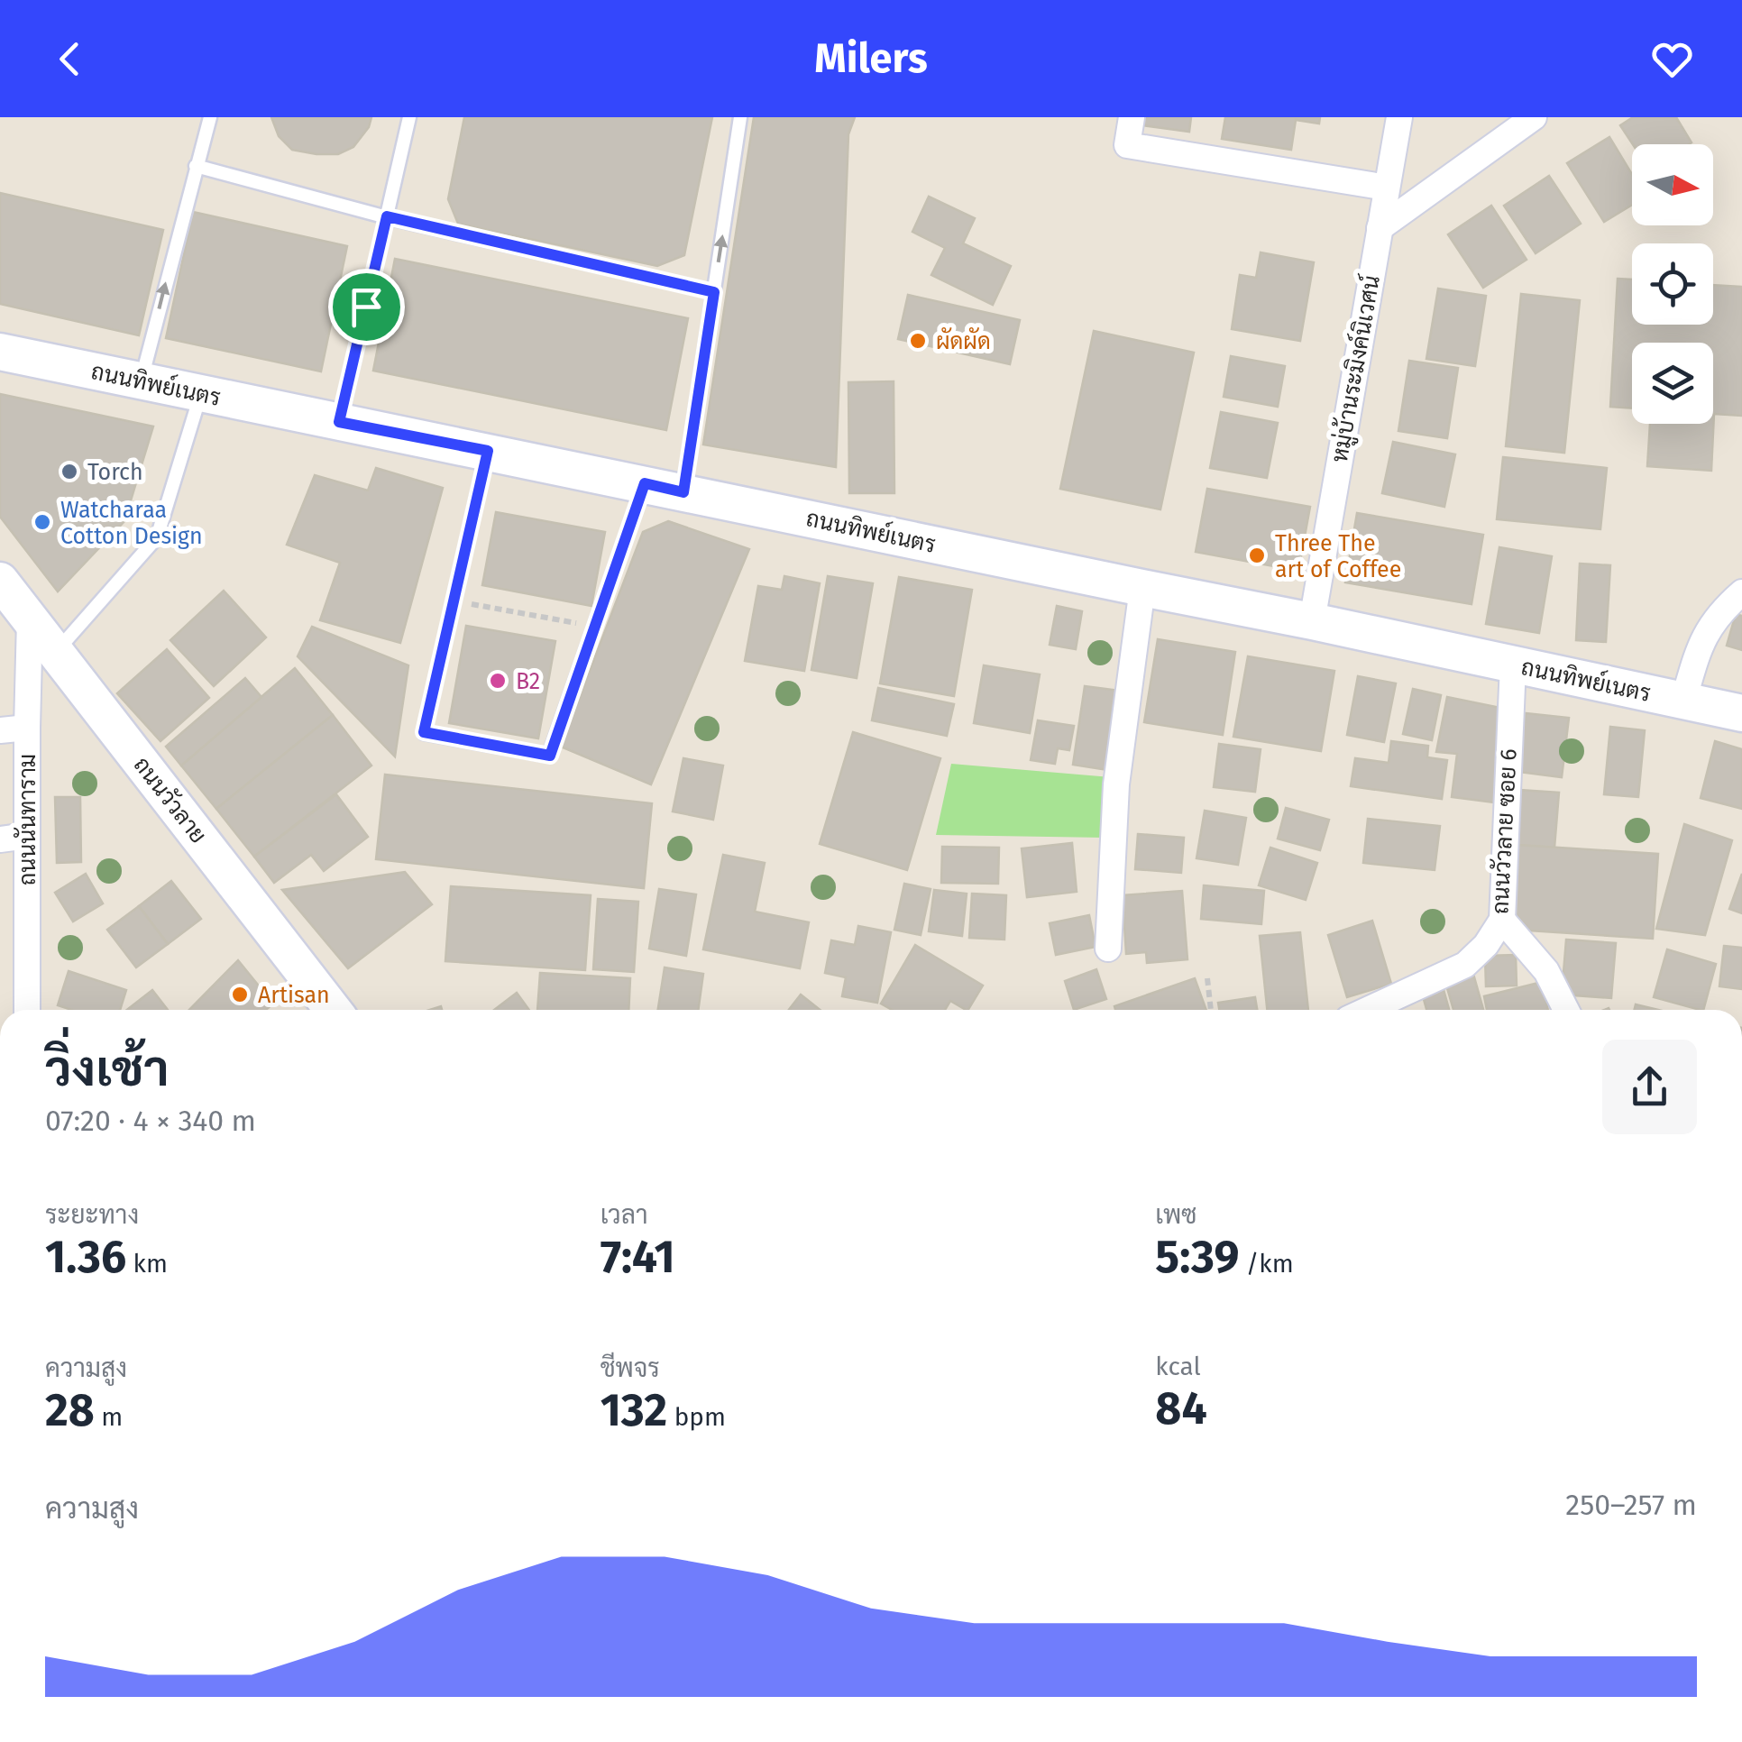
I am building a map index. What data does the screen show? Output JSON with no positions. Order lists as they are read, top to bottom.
{
  "streets": {
    "main road": ["ถนนทิพย์เนตร", "ถนนวัวลาย"],
    "street": ["หมู่บ้านระมิงค์นิเวศน์", "ถนนนันทาราม", "ถนนวัวลาย ซอย 6"]
  },
  "crossings": [
    ["หมู่บ้านระมิงค์นิเวศน์", "ถนนทิพย์เนตร"],
    ["ถนนทิพย์เนตร", "ถนนวัวลาย ซอย 6"],
    ["ถนนวัวลาย", "ถนนนันทาราม"]
  ],
  "places": [
    "ผัดผัด",
    "Torch",
    "Watcharaa Cotton Design",
    "Three The art of Coffee",
    "B2",
    "Artisan"
  ],
  "north": "right",
  "page": {
    "header": "Milers",
    "heading": ["วิ่งเช้า", "07:20 · 4 × 340 m"],
    "stats": [
      ["ระยะทาง", "1.36 km"],
      ["เวลา", "7:41"],
      ["เพซ", "5:39 /km"],
      ["ความสูง", "28 m"],
      ["ชีพจร", "132 bpm"],
      ["kcal", "84"]
    ],
    "chart": ["ความสูง", "250–257 m"]
  }
}
